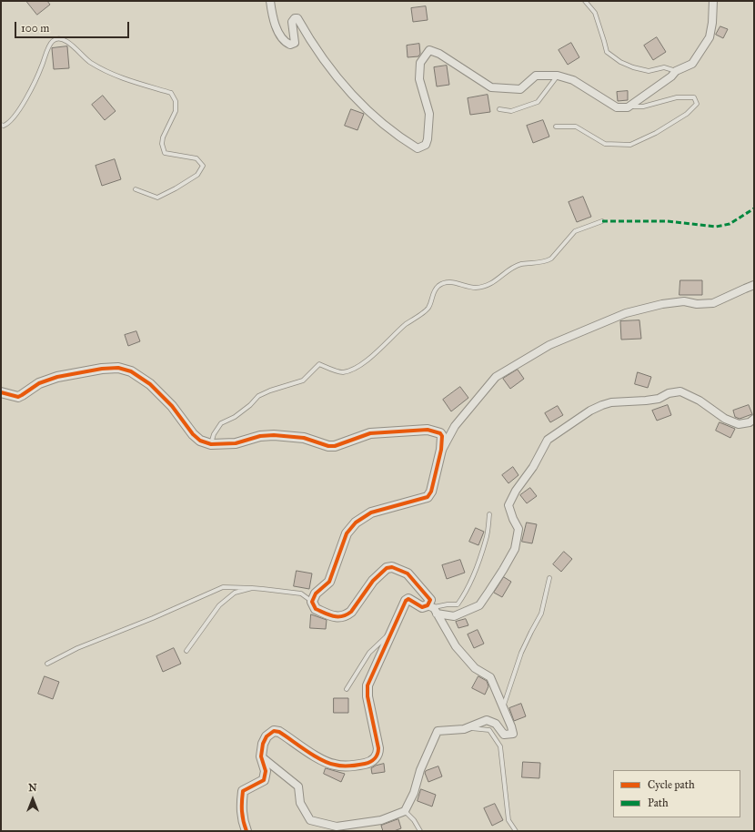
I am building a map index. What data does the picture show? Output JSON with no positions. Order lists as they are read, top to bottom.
{
  "legend": ["Cycle path", "Path"],
  "scale_bar": "100 m",
  "north": "top"
}
